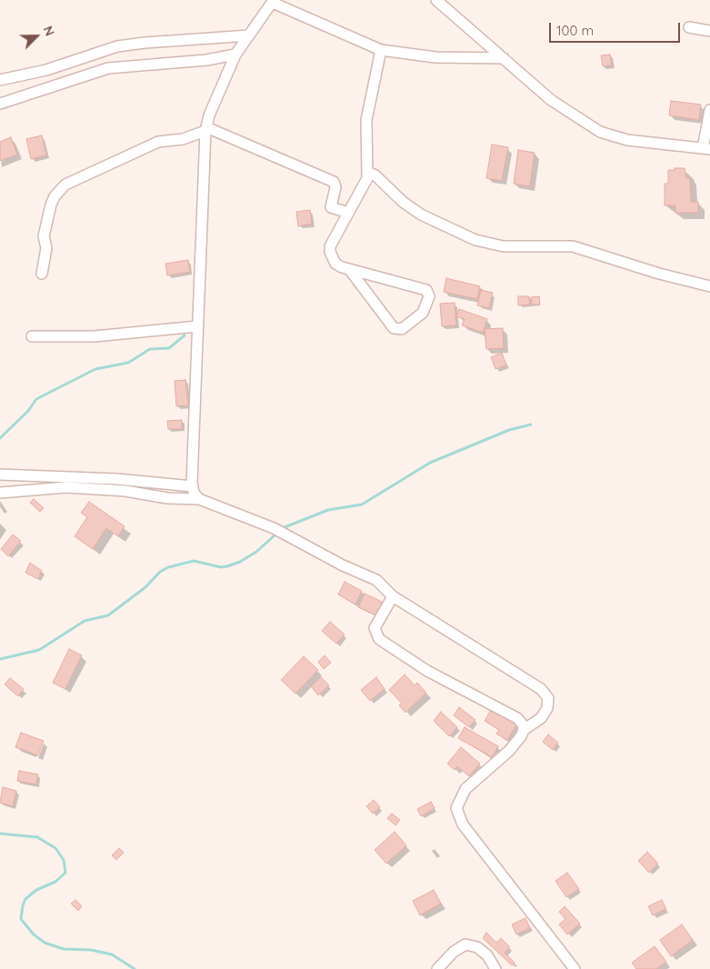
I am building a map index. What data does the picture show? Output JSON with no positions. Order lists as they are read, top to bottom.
{
  "scale_bar": "100 m",
  "north": "top right"
}
